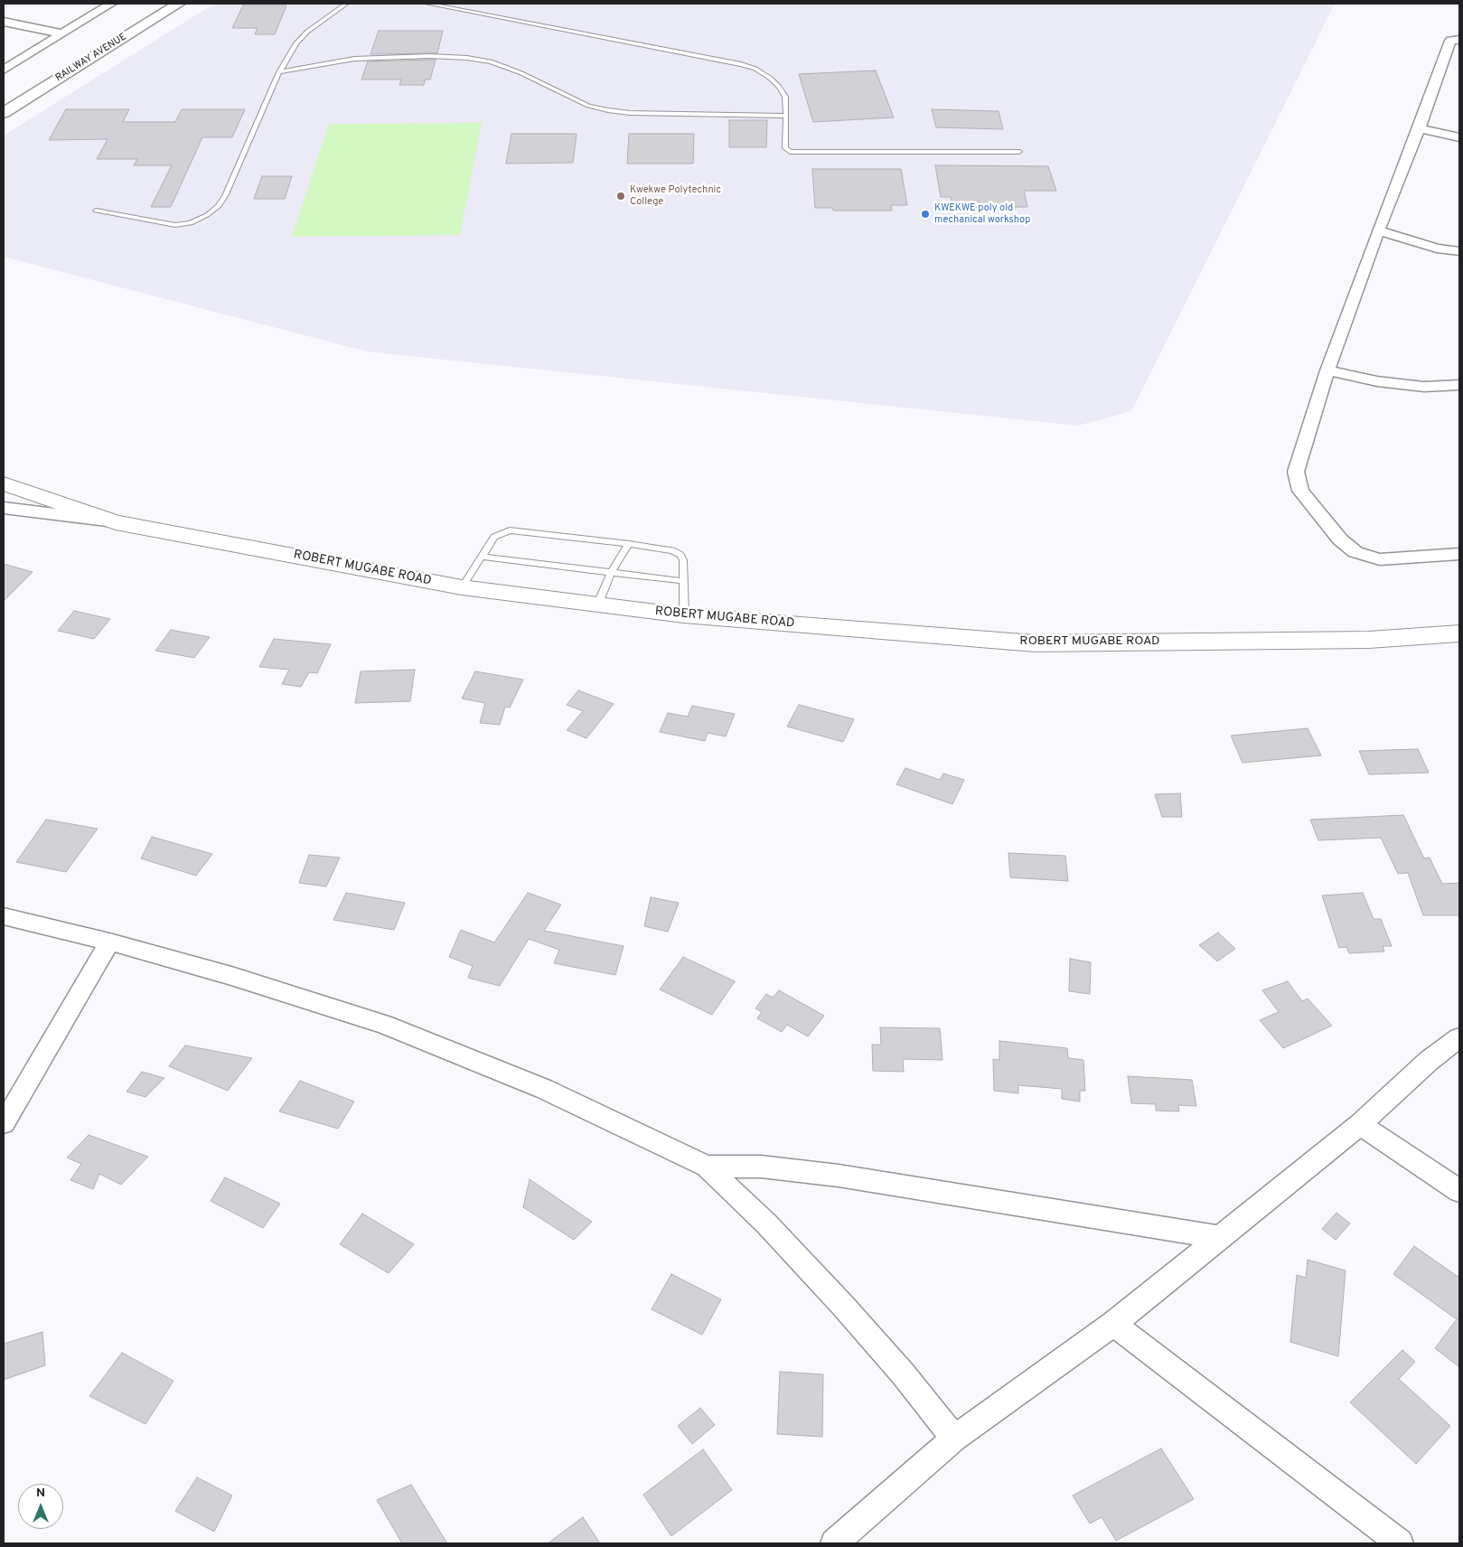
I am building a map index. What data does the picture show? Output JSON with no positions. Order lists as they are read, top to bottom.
{
  "streets": {
    "main road": ["ROBERT MUGABE ROAD"],
    "street": ["RAILWAY AVENUE"]
  },
  "places": ["Kwekwe Polytechnic College", "KWEKWE poly old mechanical workshop"],
  "north": "top"
}
